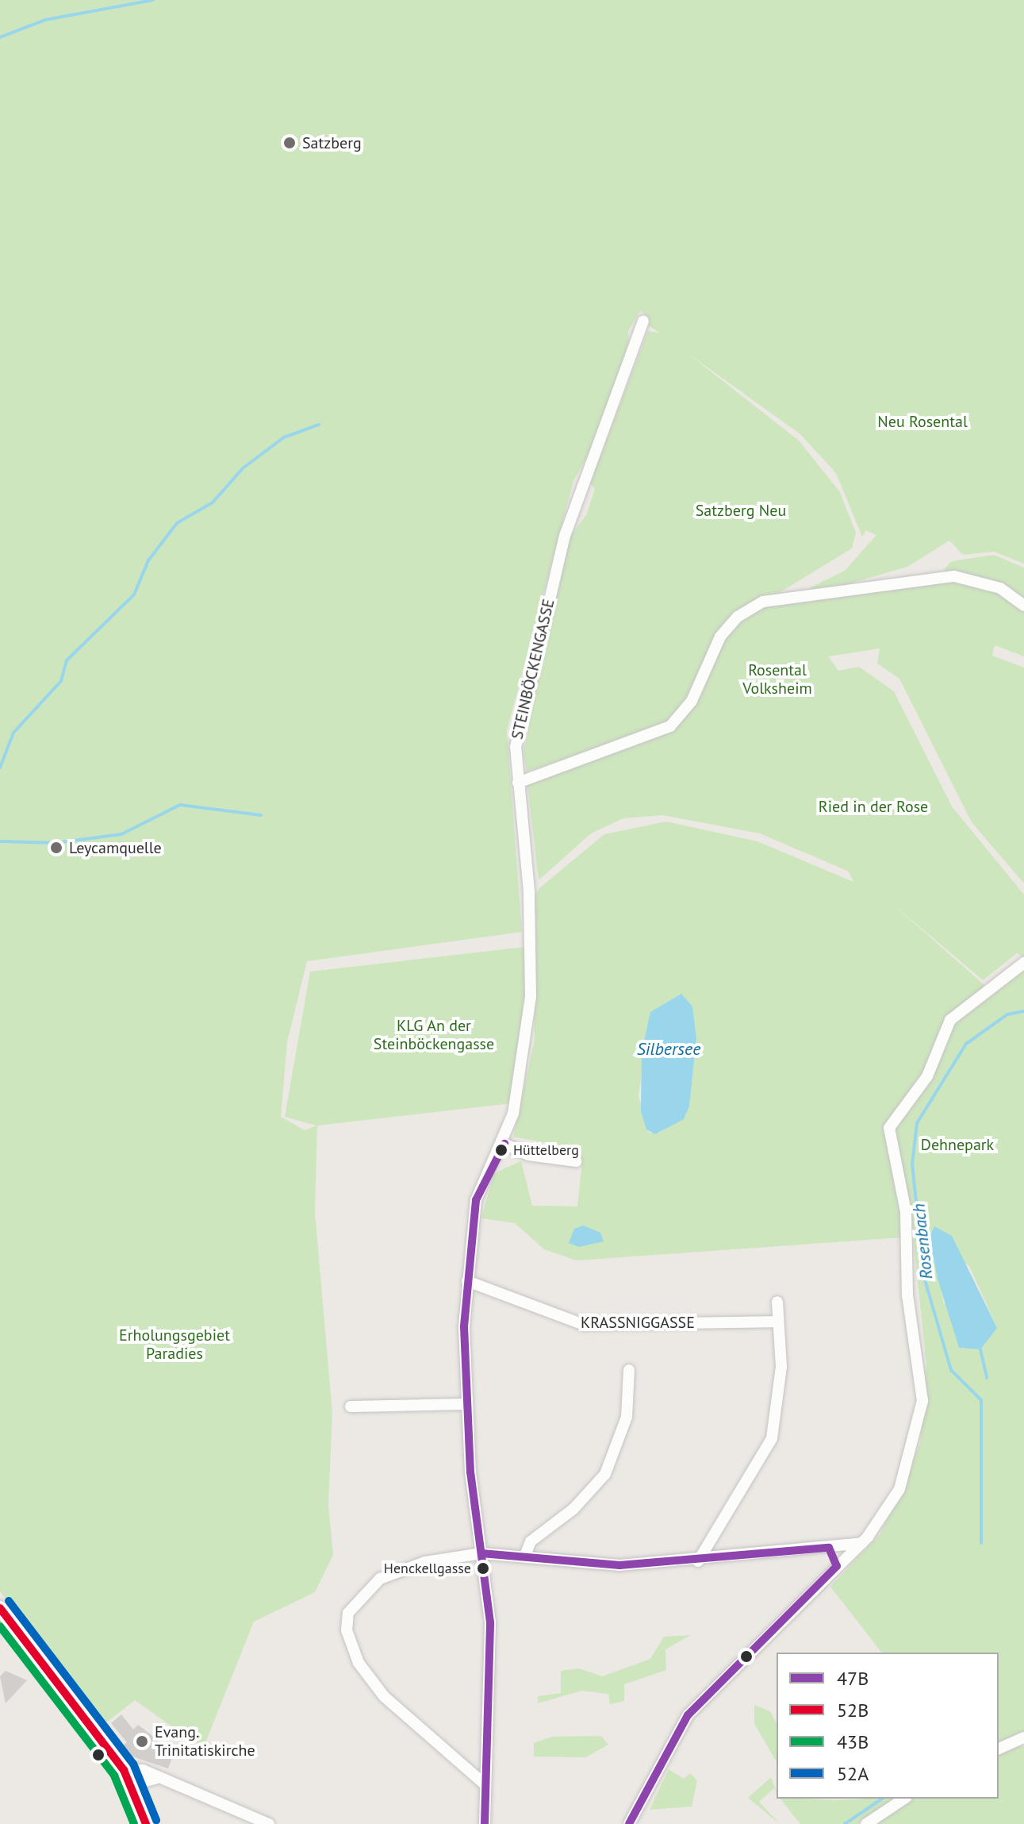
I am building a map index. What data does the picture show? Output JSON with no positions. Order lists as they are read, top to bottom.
{
  "streets": {
    "street": ["STEINBÖCKENGASSE", "KRASSNIGGASSE"]
  },
  "crossings": [
    ["STEINBÖCKENGASSE", "KRASSNIGGASSE"]
  ],
  "water": ["Silbersee", "Rosenbach"],
  "parks": [
    "Neu Rosental",
    "Satzberg Neu",
    "Rosental Volksheim",
    "Ried in der Rose",
    "KLG An der Steinböckengasse",
    "Dehnepark",
    "Erholungsgebiet Paradies"
  ],
  "places": [
    "Satzberg",
    "Leycamquelle",
    "Hüttelberg",
    "Henckellgasse",
    "Evang. Trinitatiskirche"
  ],
  "lines": [
    "transit line 47B",
    "transit line 52A",
    "transit line 52B",
    "transit line 43B"
  ],
  "legend": [
    "47B",
    "52B",
    "43B",
    "52A"
  ]
}
